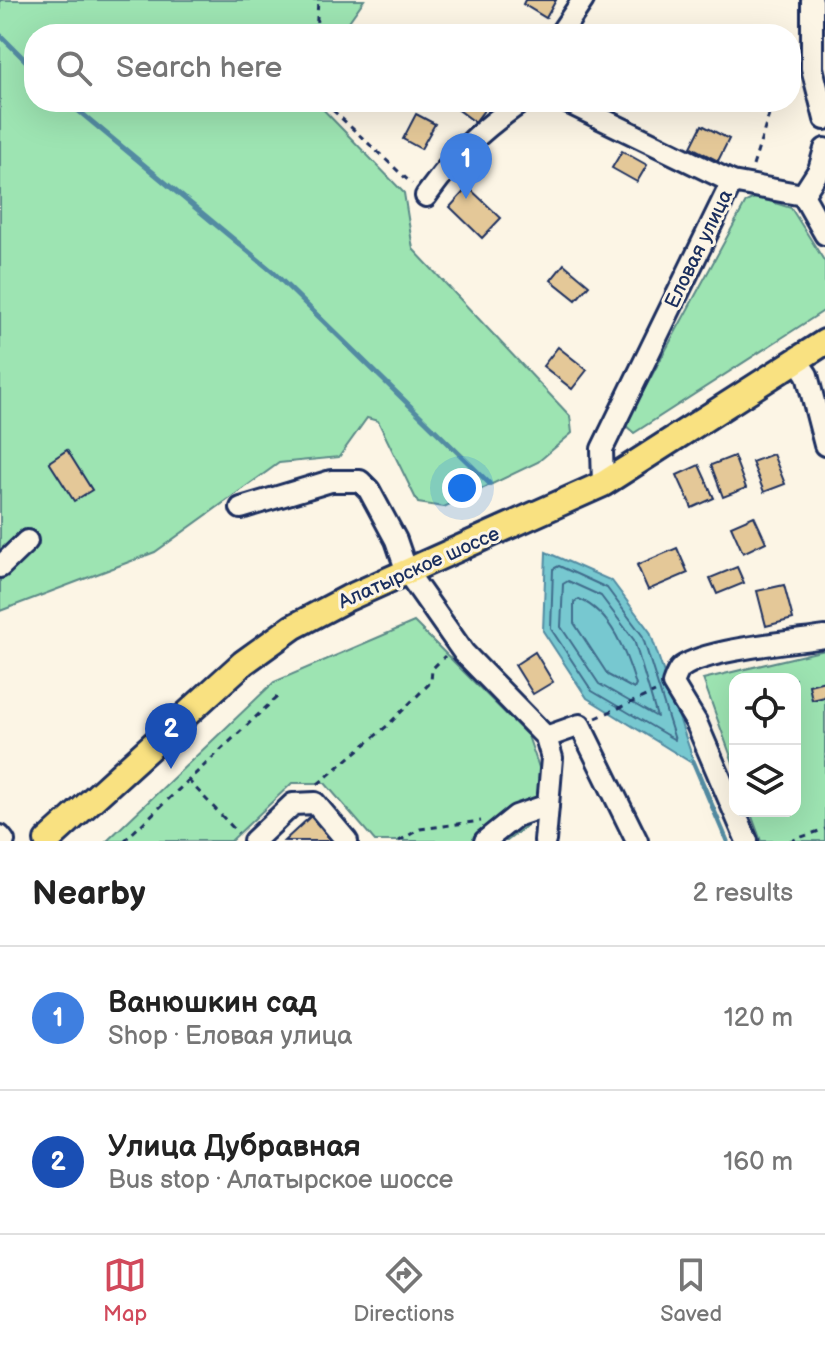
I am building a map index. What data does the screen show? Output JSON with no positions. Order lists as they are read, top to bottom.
{
  "streets": {
    "main road": ["Алатырское шоссе"],
    "street": ["Еловая улица"]
  },
  "crossings": [
    ["Еловая улица", "Алатырское шоссе"]
  ],
  "page": {
    "search": "Search here",
    "pins": ["1", "2"],
    "heading": ["Nearby", "2 results"],
    "list": [
      {
        "mark": "1",
        "name": "Ванюшкин сад",
        "note": "Shop · Еловая улица",
        "value": "120 m"
      },
      {
        "mark": "2",
        "name": "Улица Дубравная",
        "note": "Bus stop · Алатырское шоссе",
        "value": "160 m"
      }
    ],
    "nav": ["Map", "Directions", "Saved"]
  }
}
